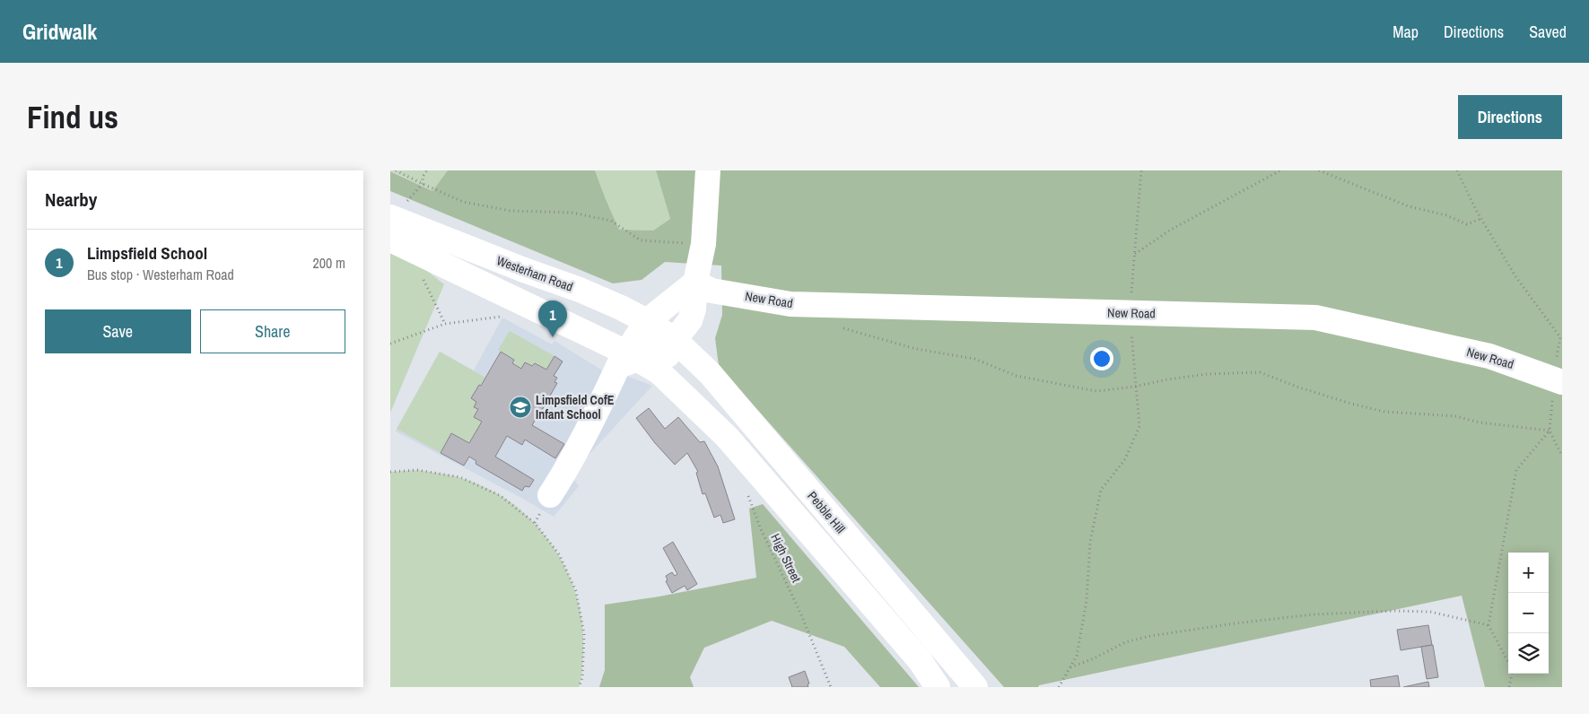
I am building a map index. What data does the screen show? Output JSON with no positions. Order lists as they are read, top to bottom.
{
  "streets": {
    "main road": ["Westerham Road", "New Road", "Pebble Hill"],
    "path": ["High Street"]
  },
  "crossings": [
    ["Westerham Road", "Pebble Hill"]
  ],
  "places": {
    "school or university": ["Limpsfield CofE Infant School"]
  },
  "page": {
    "header": "Gridwalk",
    "nav": ["Map", "Directions", "Saved"],
    "buttons": [
      "Directions",
      ["Save", "Share"]
    ],
    "title": "Find us",
    "heading": "Nearby",
    "list": [
      {
        "mark": "1",
        "name": "Limpsfield School",
        "note": "Bus stop · Westerham Road",
        "value": "200 m"
      }
    ],
    "pins": "1",
    "map_buttons": ["+", "−"]
  }
}
